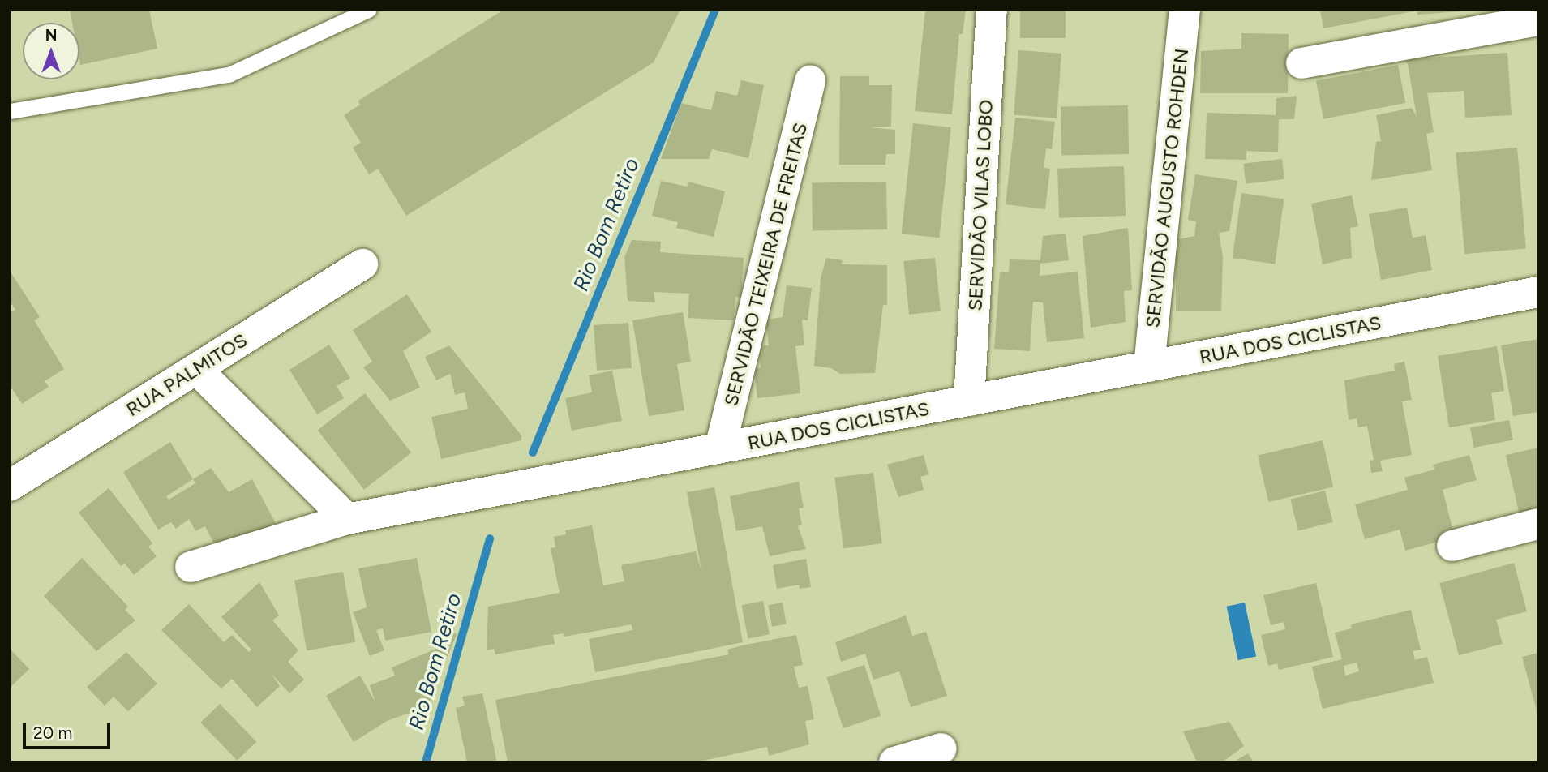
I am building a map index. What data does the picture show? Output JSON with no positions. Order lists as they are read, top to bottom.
{
  "streets": {
    "street": [
      "SERVIDÃO AUGUSTO ROHDEN",
      "SERVIDÃO VILAS LOBO",
      "SERVIDÃO TEIXEIRA DE FREITAS",
      "RUA DOS CICLISTAS",
      "RUA PALMITOS"
    ]
  },
  "crossings": [
    ["SERVIDÃO AUGUSTO ROHDEN", "RUA DOS CICLISTAS"],
    ["SERVIDÃO VILAS LOBO", "RUA DOS CICLISTAS"],
    ["SERVIDÃO TEIXEIRA DE FREITAS", "RUA DOS CICLISTAS"]
  ],
  "water": ["Rio Bom Retiro"],
  "scale_bar": "20 m",
  "north": "top"
}
